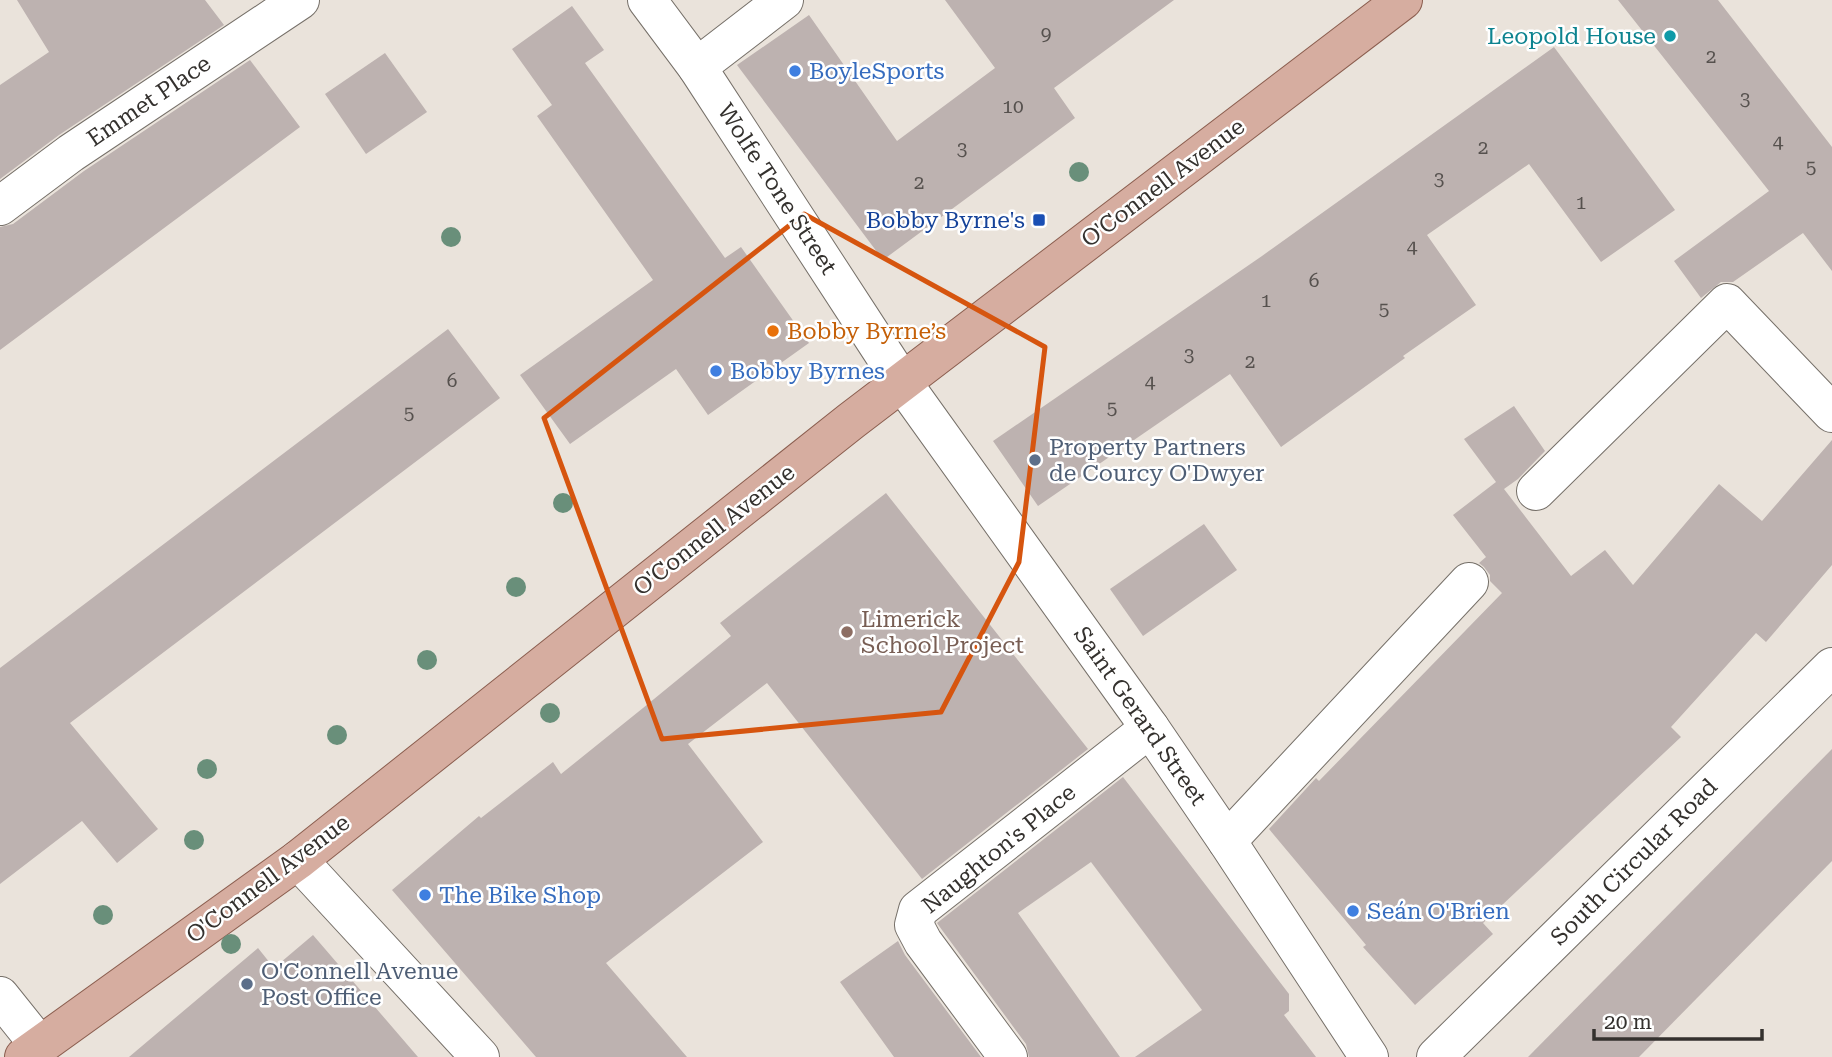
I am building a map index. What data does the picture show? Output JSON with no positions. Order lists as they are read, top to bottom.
{
  "streets": {
    "main road": ["O'Connell Avenue"],
    "street": [
      "Emmet Place",
      "Wolfe Tone Street",
      "Saint Gerard Street",
      "Naughton's Place",
      "South Circular Road"
    ]
  },
  "crossings": [
    ["O'Connell Avenue", "Wolfe Tone Street"],
    ["O'Connell Avenue", "Saint Gerard Street"],
    ["Wolfe Tone Street", "Saint Gerard Street"],
    ["Saint Gerard Street", "Naughton's Place"]
  ],
  "places": {
    "other": [
      "Leopold House",
      "BoyleSports",
      "Bobby Byrne’s",
      "Bobby Byrnes",
      "Property Partners de Courcy O'Dwyer",
      "Limerick School Project",
      "The Bike Shop",
      "Seán O'Brien",
      "O'Connell Avenue Post Office"
    ],
    "transit": ["Bobby Byrne's"]
  },
  "house_numbers": [
    "9",
    "2",
    "3",
    "10",
    "4",
    "2",
    "3",
    "5",
    "3",
    "2",
    "1",
    "4",
    "6",
    "1",
    "5",
    "3",
    "2",
    "6",
    "4",
    "5",
    "5"
  ],
  "scale_bar": "20 m"
}
